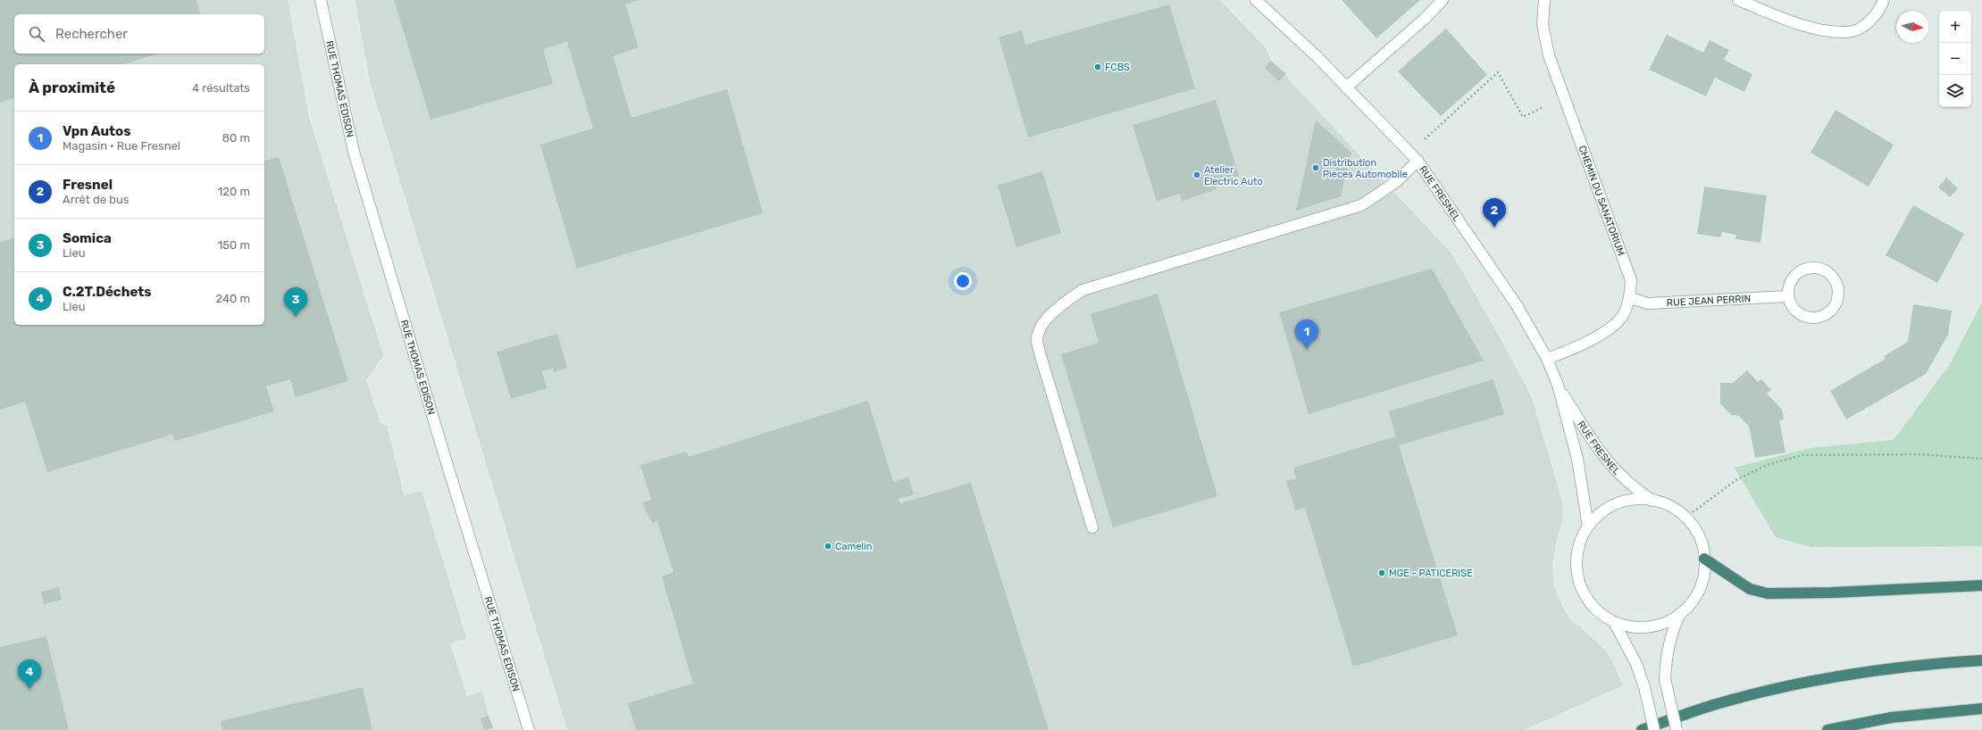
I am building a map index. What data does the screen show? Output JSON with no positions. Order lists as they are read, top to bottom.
{
  "streets": {
    "street": [
      "RUE THOMAS EDISON",
      "RUE FRESNEL",
      "CHEMIN DU SANATORIUM",
      "RUE JEAN PERRIN"
    ]
  },
  "crossings": [
    ["RUE FRESNEL", "CHEMIN DU SANATORIUM"],
    ["CHEMIN DU SANATORIUM", "RUE JEAN PERRIN"]
  ],
  "places": [
    "FCBS",
    "Distribution Pièces Automobile",
    "Atelier Electric Auto",
    "Camelin",
    "MGE - PATICERISE"
  ],
  "north": "right",
  "page": {
    "map_buttons": ["+", "−"],
    "search": "Rechercher",
    "heading": ["À proximité", "4 résultats"],
    "list": [
      {
        "mark": "1",
        "name": "Vpn Autos",
        "note": "Magasin · Rue Fresnel",
        "value": "80 m"
      },
      {
        "mark": "2",
        "name": "Fresnel",
        "note": "Arrêt de bus",
        "value": "120 m"
      },
      {
        "mark": "3",
        "name": "Somica",
        "note": "Lieu",
        "value": "150 m"
      },
      {
        "mark": "4",
        "name": "C.2T.Déchets",
        "note": "Lieu",
        "value": "240 m"
      }
    ],
    "pins": [
      "2",
      "3",
      "1",
      "4"
    ]
  }
}
